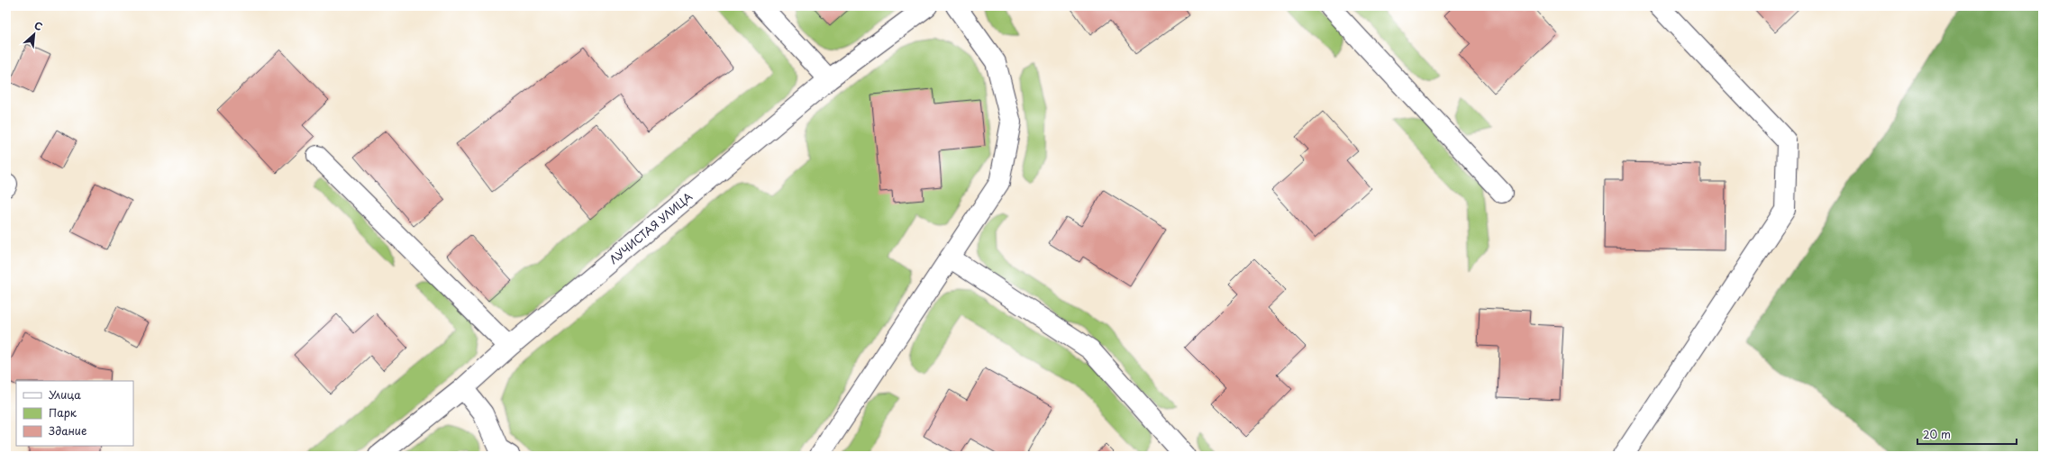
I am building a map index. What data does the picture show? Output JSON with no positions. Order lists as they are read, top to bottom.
{
  "streets": {
    "street": ["ЛУЧИСТАЯ УЛИЦА"]
  },
  "legend": ["Улица", "Парк", "Здание"],
  "scale_bar": "20 m",
  "north": "top right"
}
